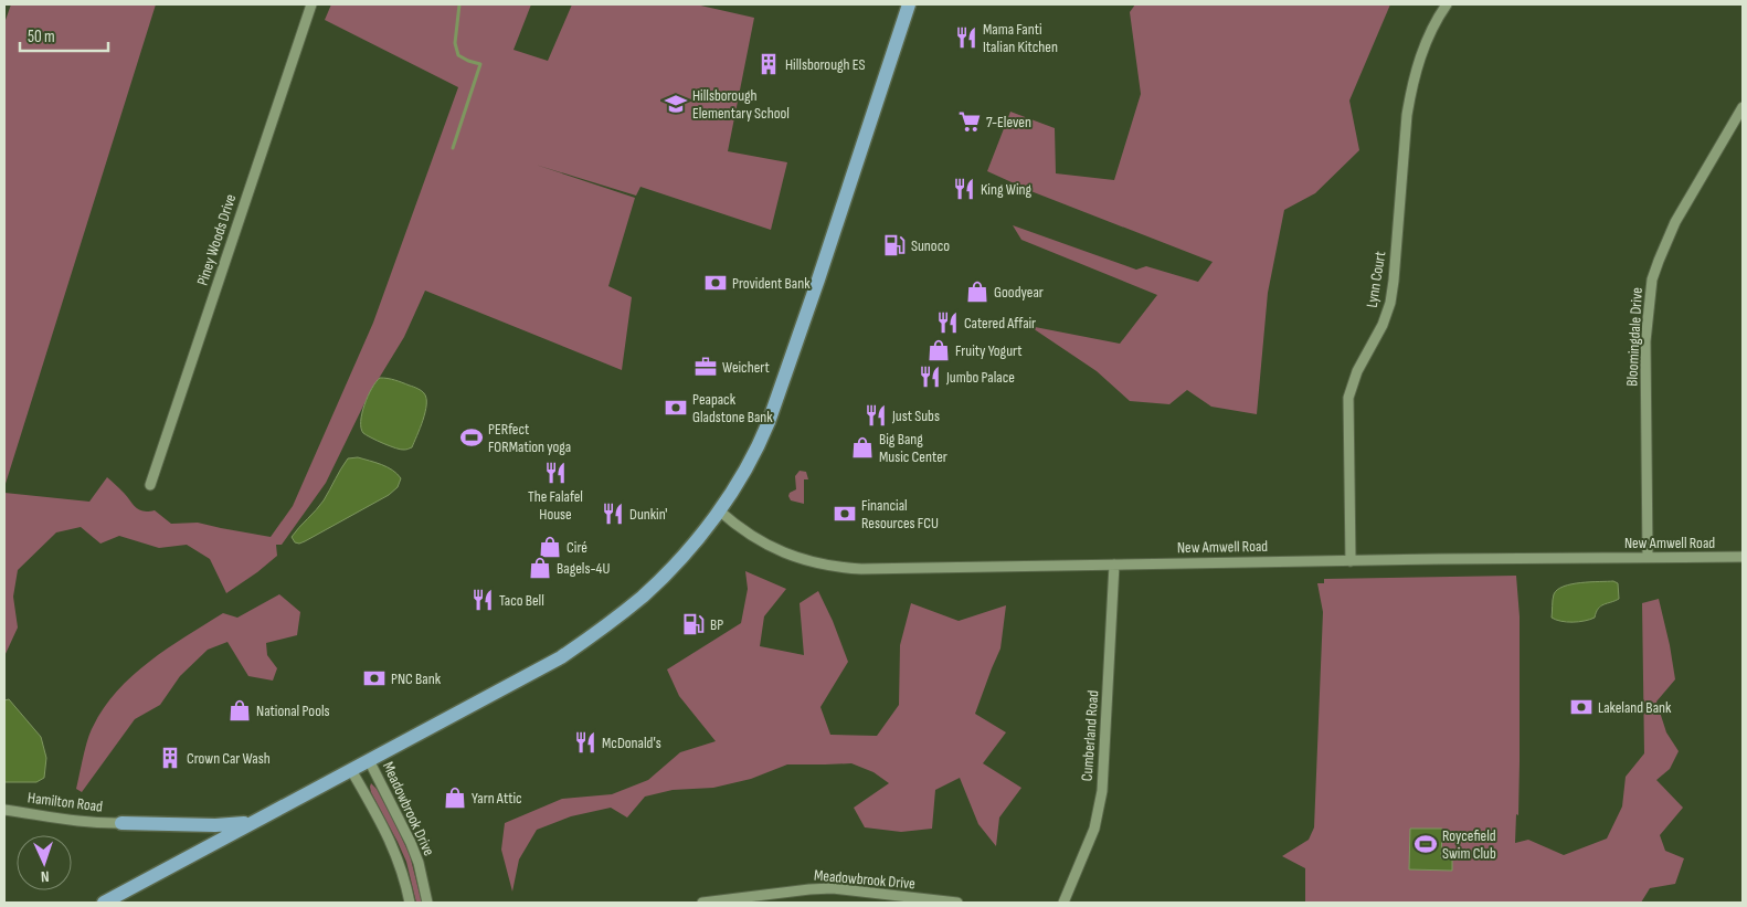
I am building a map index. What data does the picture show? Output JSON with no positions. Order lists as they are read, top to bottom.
{
  "streets": {
    "street": [
      "Piney Woods Drive",
      "Lynn Court",
      "Bloomingdale Drive",
      "New Amwell Road",
      "Cumberland Road",
      "Hamilton Road",
      "Meadowbrook Drive"
    ]
  },
  "crossings": [
    ["Lynn Court", "New Amwell Road"],
    ["Bloomingdale Drive", "New Amwell Road"],
    ["New Amwell Road", "Cumberland Road"]
  ],
  "places": {
    "restaurant": [
      "Mama Fanti Italian Kitchen",
      "King Wing",
      "Catered Affair",
      "Jumbo Palace",
      "Just Subs",
      "The Falafel House",
      "Dunkin'",
      "Taco Bell",
      "McDonald's"
    ],
    "building": ["Hillsborough ES", "Crown Car Wash"],
    "school or university": ["Hillsborough Elementary School"],
    "supermarket": ["7-Eleven"],
    "fuel station": ["Sunoco", "BP"],
    "bank": [
      "Provident Bank",
      "Peapack Gladstone Bank",
      "Financial Resources FCU",
      "PNC Bank",
      "Lakeland Bank"
    ],
    "shop": [
      "Goodyear",
      "Fruity Yogurt",
      "Big Bang Music Center",
      "Ciré",
      "Bagels-4U",
      "National Pools",
      "Yarn Attic"
    ],
    "office": ["Weichert"],
    "sports": ["PERfect FORMation yoga", "Roycefield Swim Club"]
  },
  "scale_bar": "50 m",
  "north": "bottom"
}
